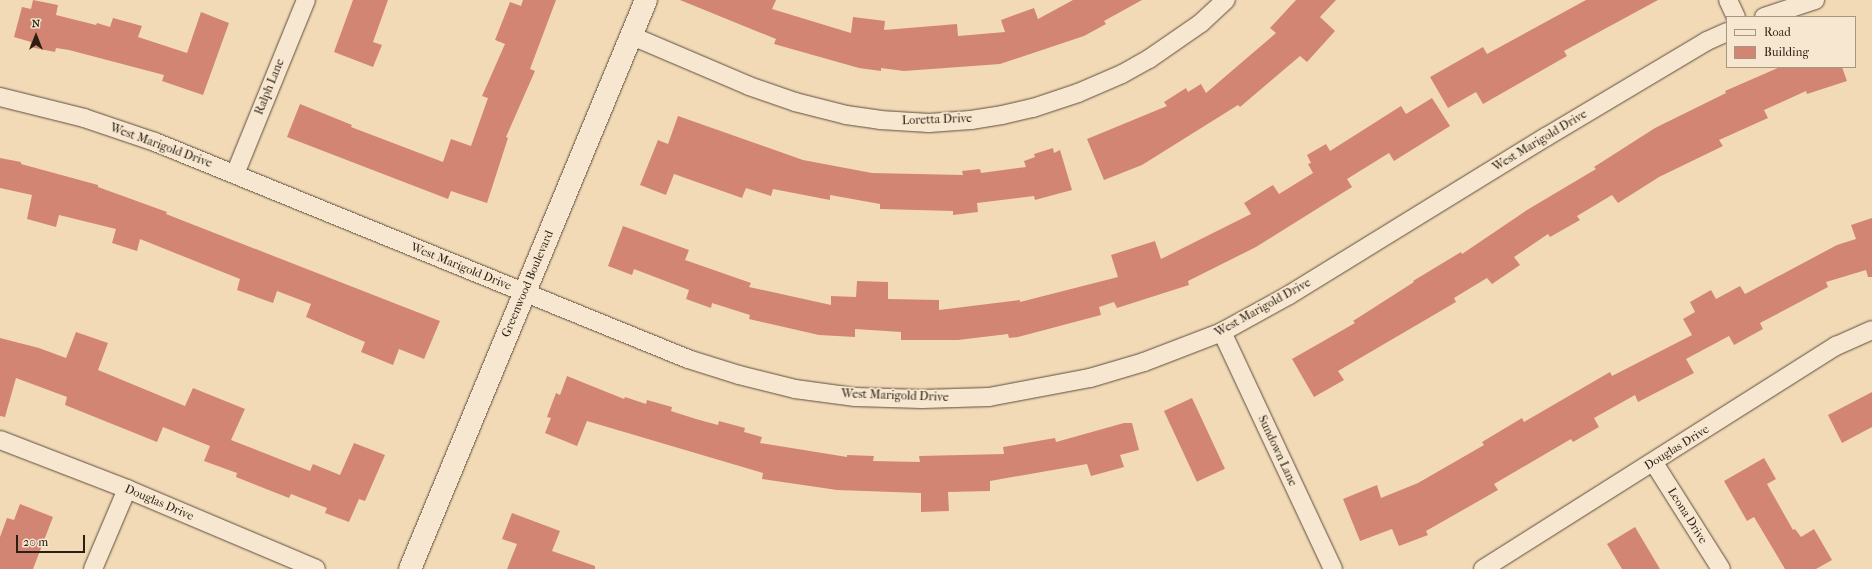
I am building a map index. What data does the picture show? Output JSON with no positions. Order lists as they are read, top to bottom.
{
  "streets": {
    "street": [
      "Ralph Lane",
      "Loretta Drive",
      "West Marigold Drive",
      "Greenwood Boulevard",
      "Douglas Drive",
      "Sundown Lane",
      "Leona Drive"
    ]
  },
  "crossings": [
    ["Ralph Lane", "West Marigold Drive"],
    ["Loretta Drive", "Greenwood Boulevard"],
    ["West Marigold Drive", "Greenwood Boulevard"],
    ["West Marigold Drive", "Sundown Lane"],
    ["Douglas Drive", "Leona Drive"]
  ],
  "legend": ["Road", "Building"],
  "scale_bar": "20 m",
  "north": "top"
}
